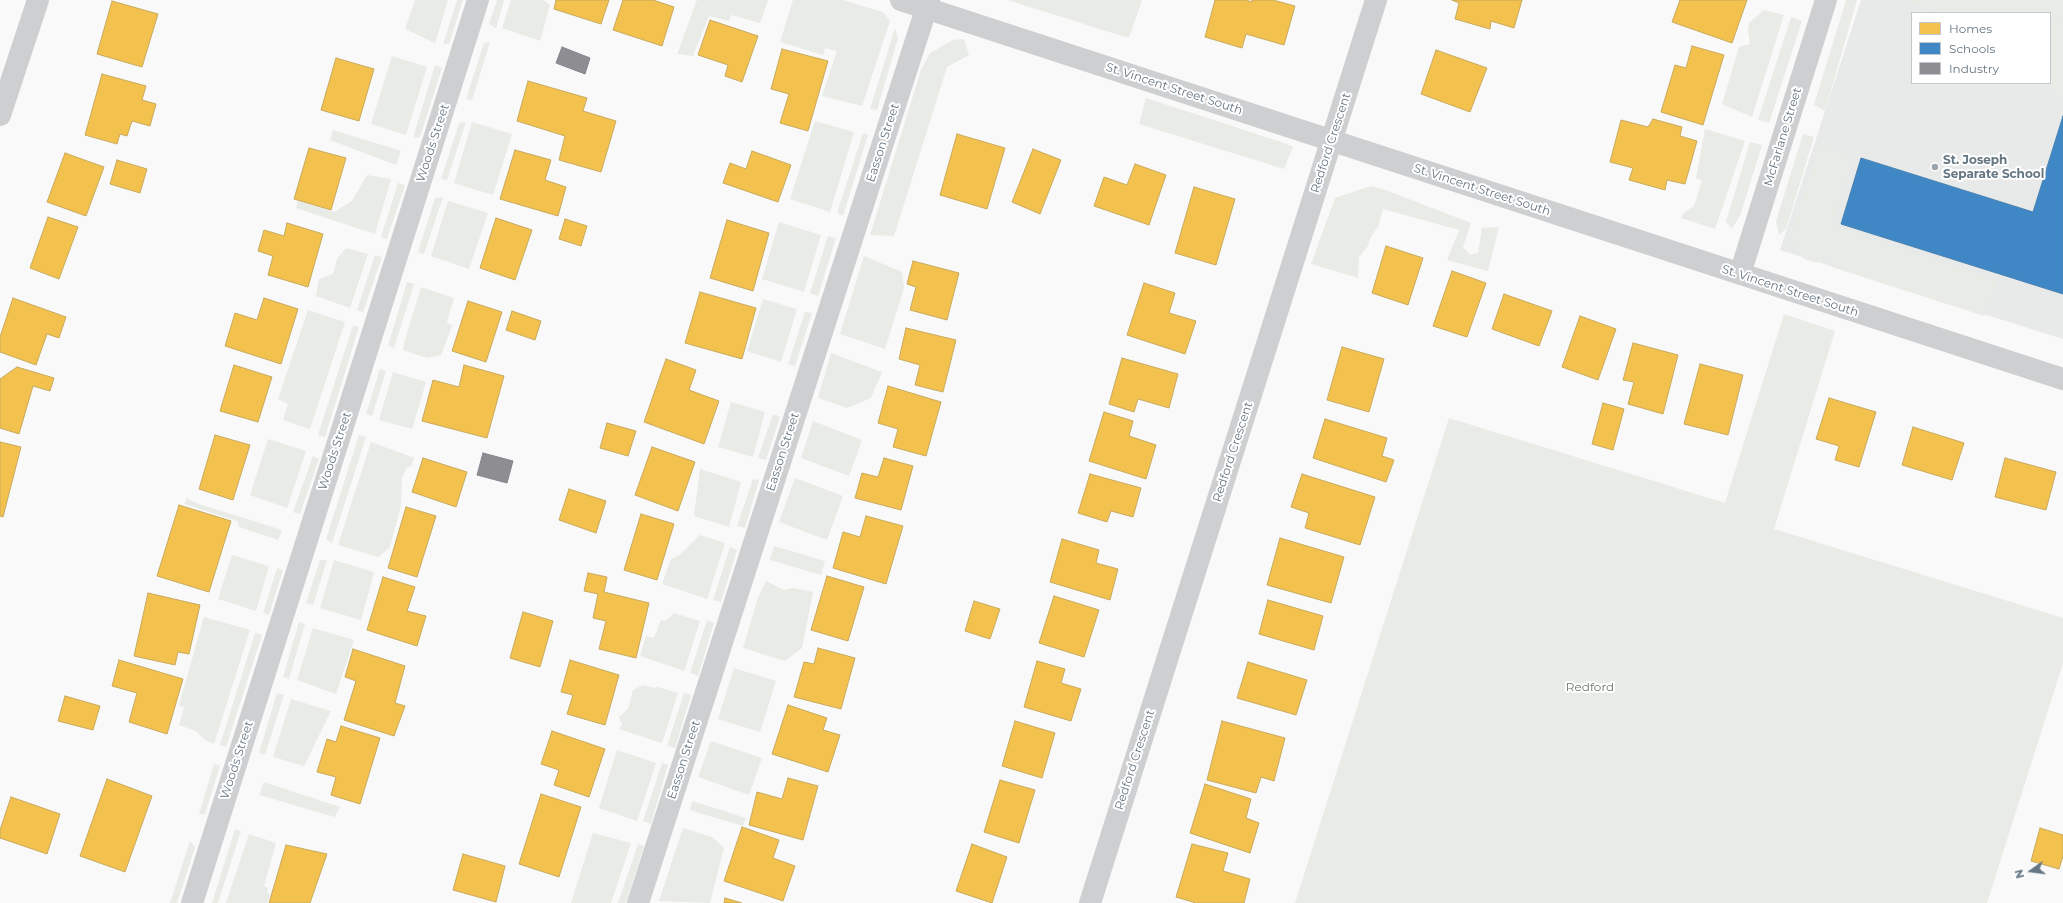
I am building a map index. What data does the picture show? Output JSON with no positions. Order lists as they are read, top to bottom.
{
  "streets": {
    "street": [
      "St. Vincent Street South",
      "McFarlane Street",
      "Woods Street",
      "Easson Street",
      "Redford Crescent"
    ]
  },
  "crossings": [
    ["St. Vincent Street South", "McFarlane Street"],
    ["St. Vincent Street South", "Easson Street"],
    ["St. Vincent Street South", "Redford Crescent"]
  ],
  "parks": ["Redford"],
  "places": ["St. Joseph Separate School"],
  "legend": ["Homes", "Schools", "Industry"],
  "north": "left"
}
